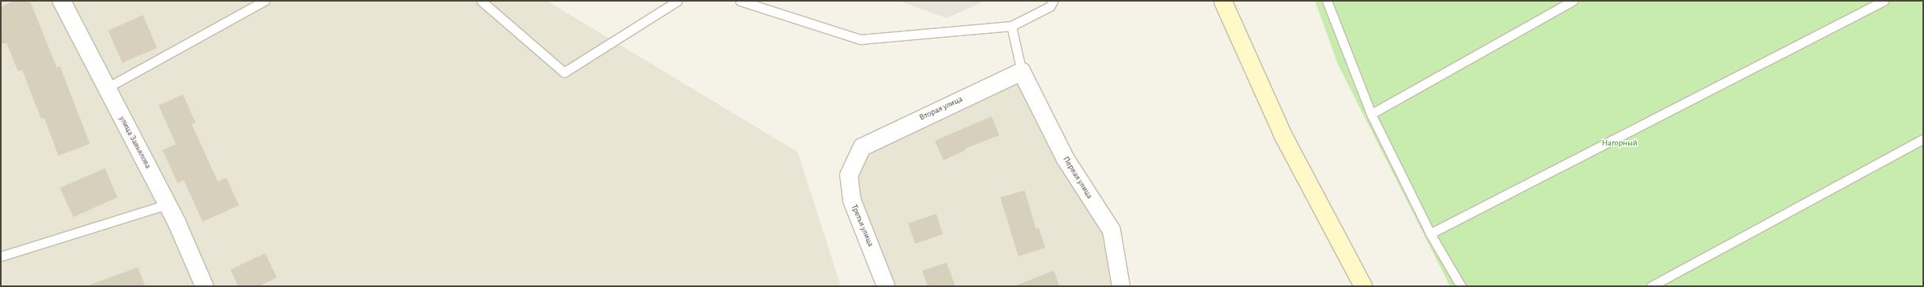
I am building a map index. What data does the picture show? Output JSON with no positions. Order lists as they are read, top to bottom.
{
  "streets": {
    "street": [
      "Вторая улица",
      "улица Завьялова",
      "Первая улица",
      "Третья улица"
    ]
  },
  "crossings": [
    ["Вторая улица", "Первая улица"],
    ["Вторая улица", "Третья улица"]
  ],
  "parks": ["Нагорный"]
}
